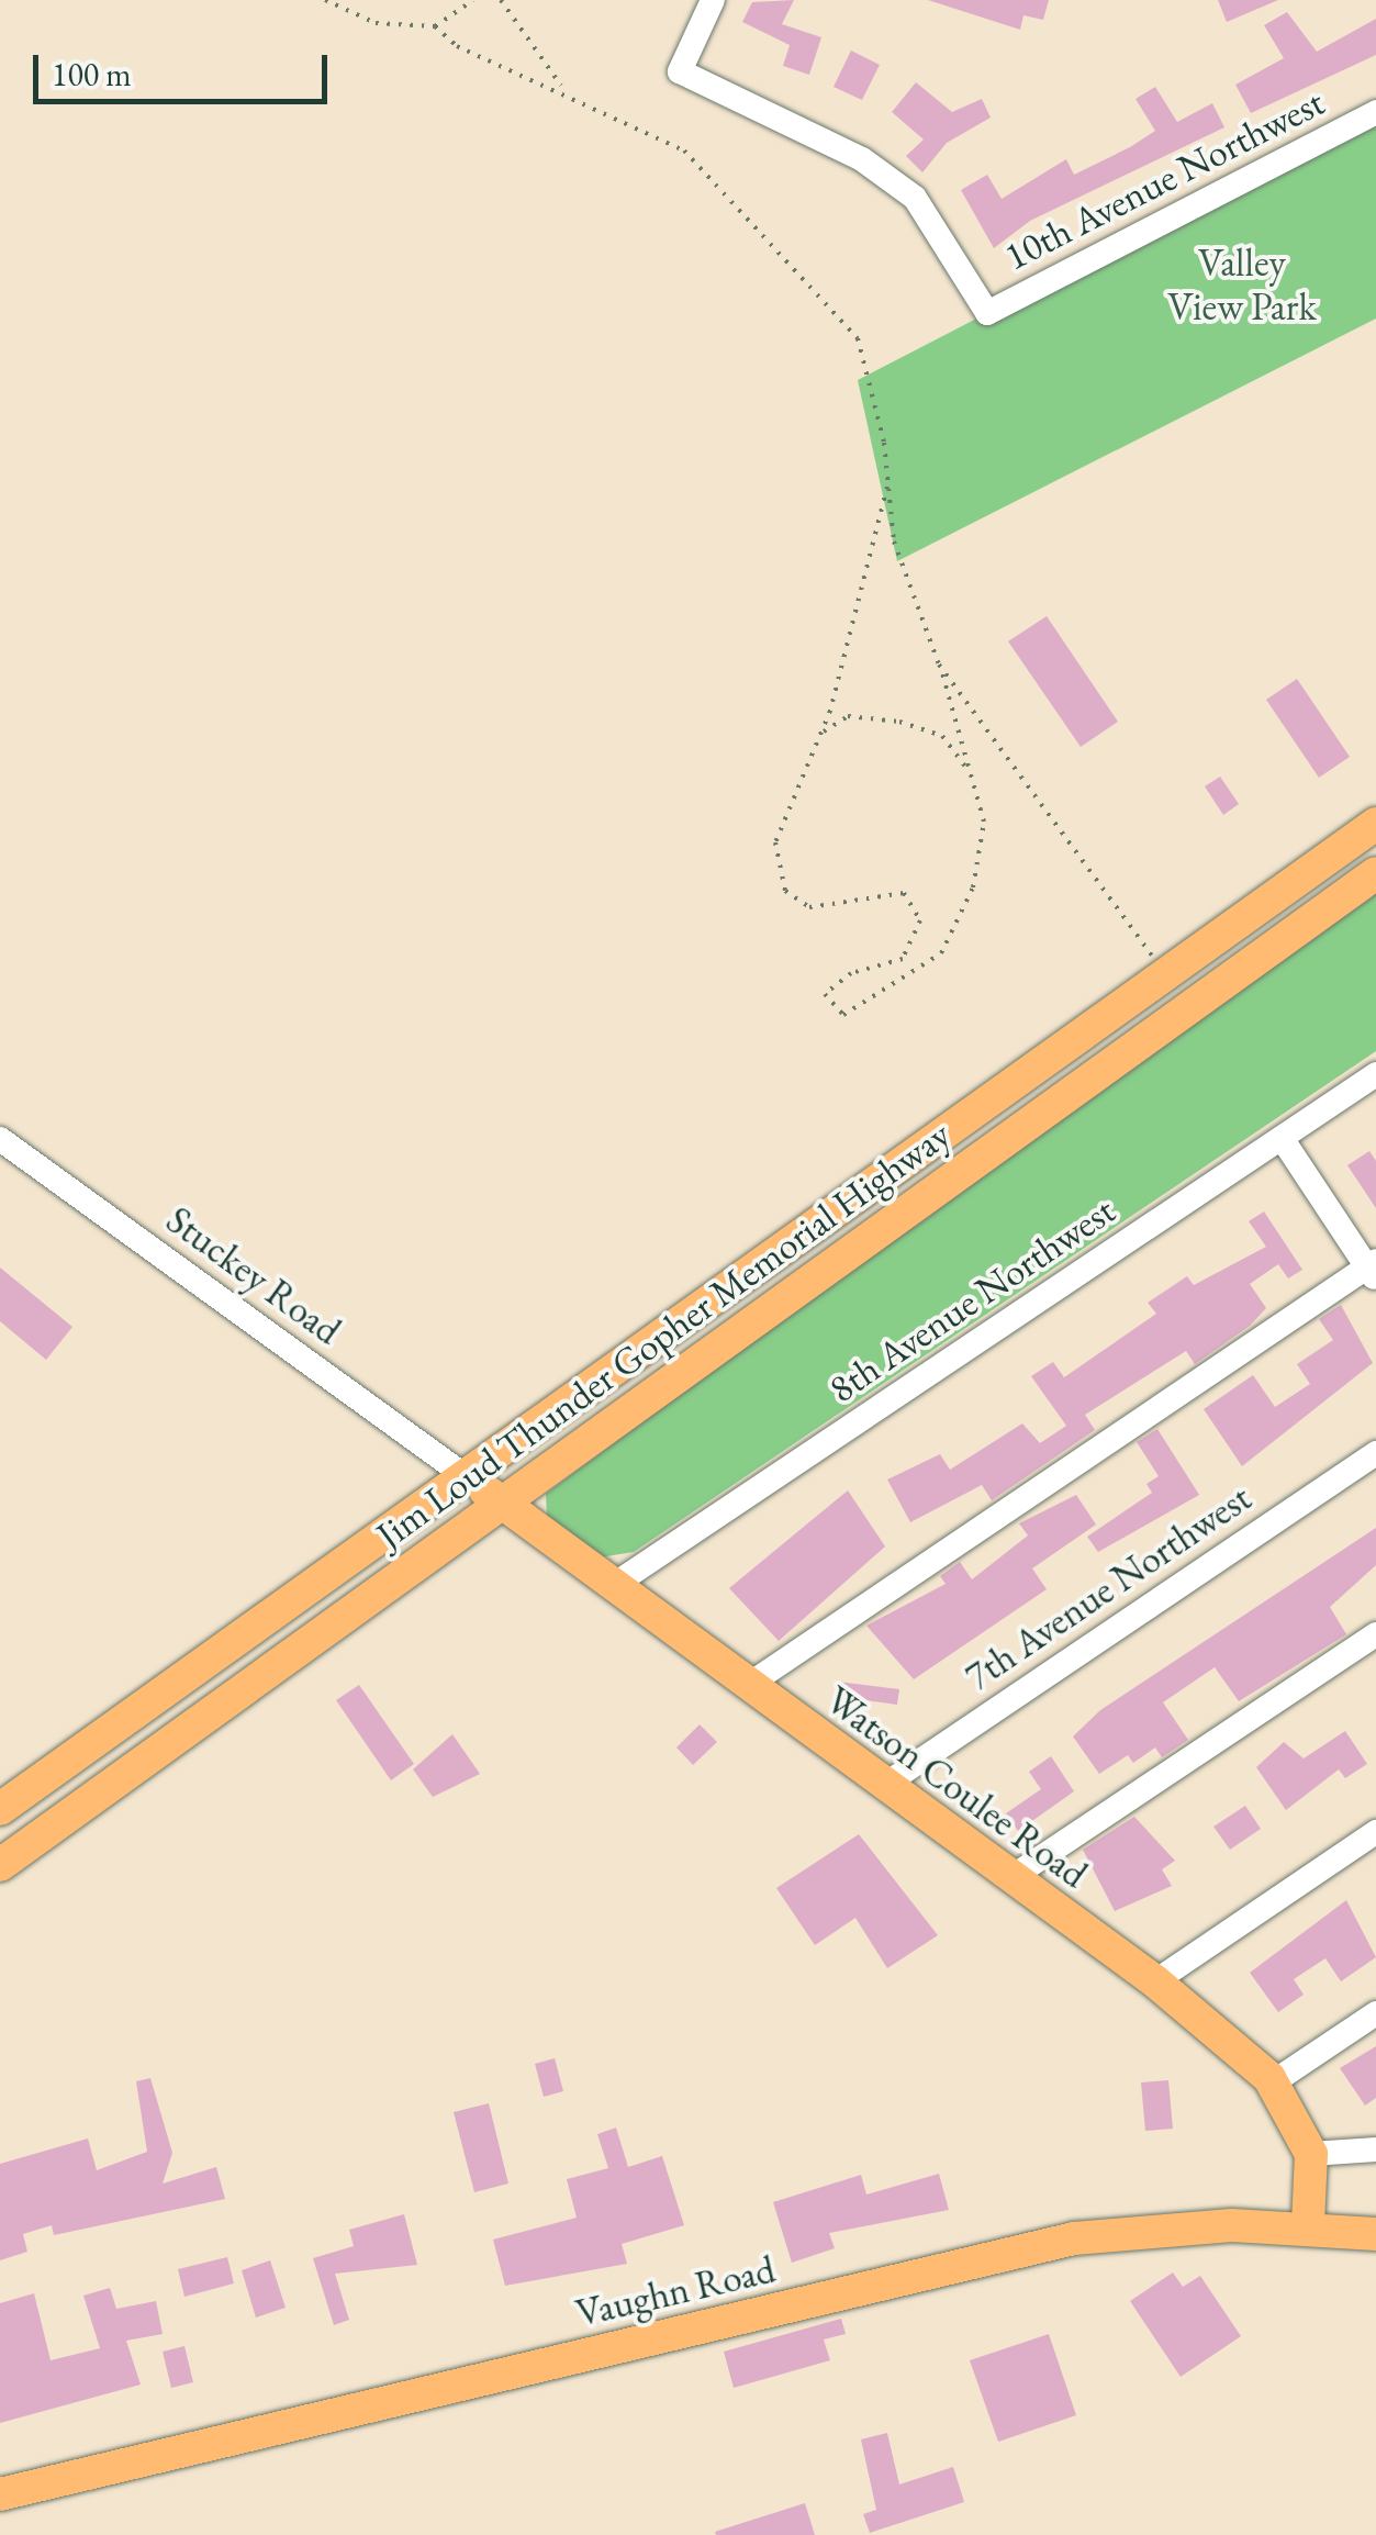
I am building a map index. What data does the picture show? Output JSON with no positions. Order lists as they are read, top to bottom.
{
  "streets": {
    "main road": ["Jim Loud Thunder Gopher Memorial Highway", "Watson Coulee Road", "Vaughn Road"],
    "street": [
      "10th Avenue Northwest",
      "Stuckey Road",
      "8th Avenue Northwest",
      "7th Avenue Northwest"
    ]
  },
  "crossings": [
    ["Stuckey Road", "Jim Loud Thunder Gopher Memorial Highway"],
    ["Stuckey Road", "Watson Coulee Road"],
    ["8th Avenue Northwest", "Watson Coulee Road"],
    ["Jim Loud Thunder Gopher Memorial Highway", "Watson Coulee Road"],
    ["7th Avenue Northwest", "Watson Coulee Road"]
  ],
  "parks": ["Valley View Park"],
  "scale_bar": "100 m"
}
